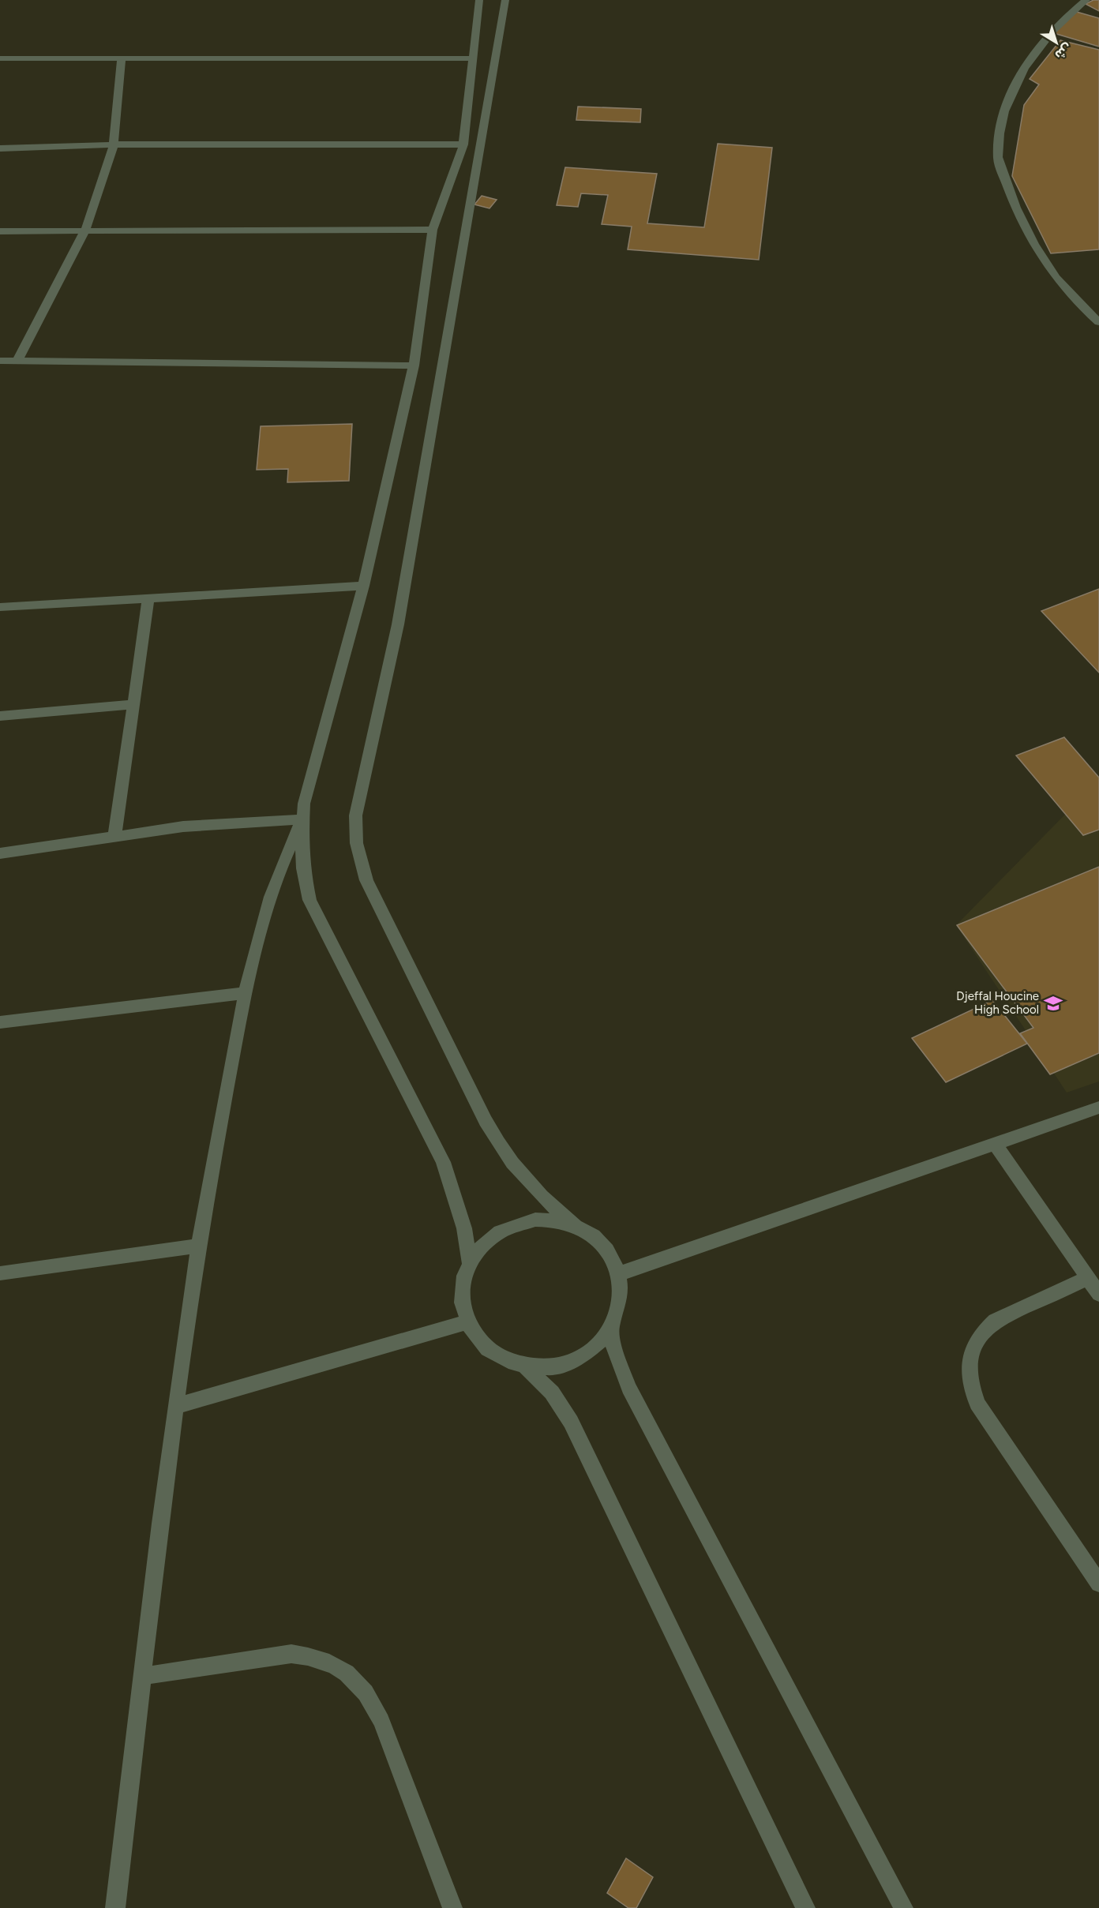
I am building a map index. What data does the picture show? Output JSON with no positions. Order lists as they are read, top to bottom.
{
  "places": {
    "school or university": ["Djeffal Houcine High School"]
  },
  "north": "bottom right"
}
